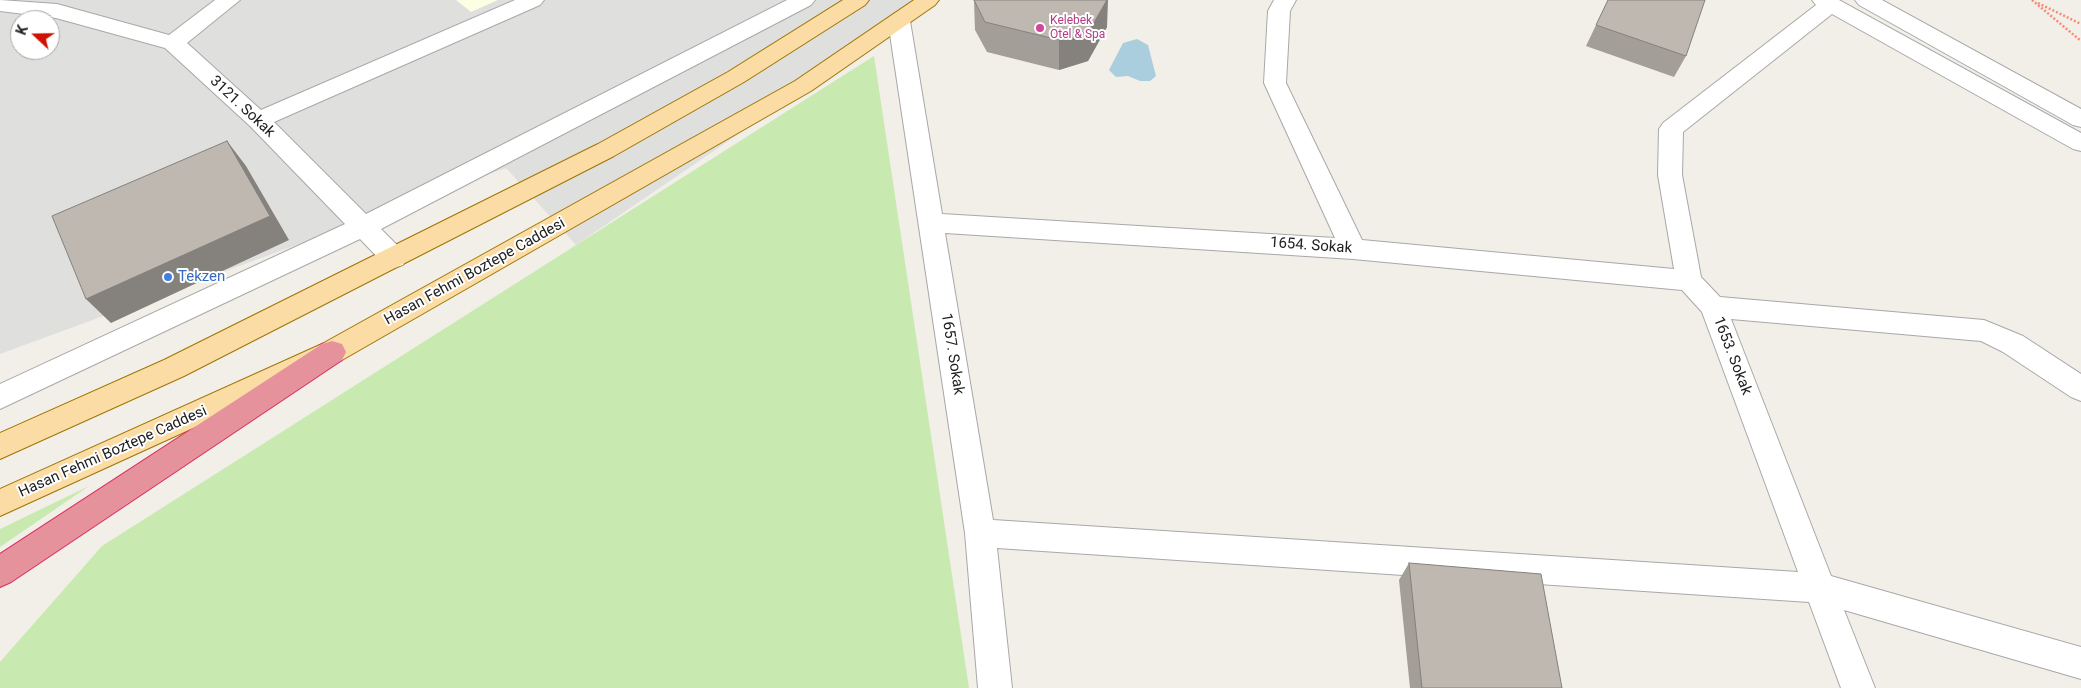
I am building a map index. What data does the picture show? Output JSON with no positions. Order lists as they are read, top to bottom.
{
  "streets": {
    "main road": ["Hasan Fehmi Boztepe Caddesi"],
    "street": [
      "3121. Sokak",
      "1654. Sokak",
      "1657. Sokak",
      "1653. Sokak"
    ]
  },
  "crossings": [
    ["1654. Sokak", "1657. Sokak"],
    ["1654. Sokak", "1653. Sokak"],
    ["Hasan Fehmi Boztepe Caddesi", "1657. Sokak"]
  ],
  "places": ["Kelebek Otel & Spa", "Tekzen"],
  "north": "left"
}
